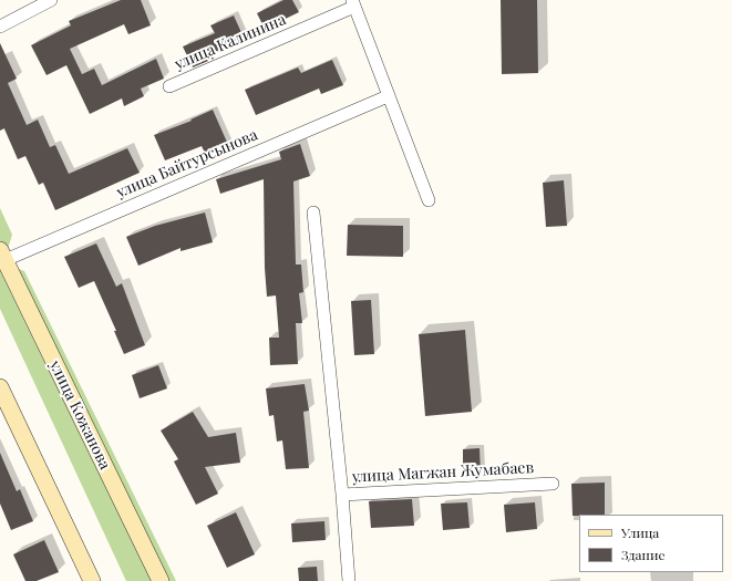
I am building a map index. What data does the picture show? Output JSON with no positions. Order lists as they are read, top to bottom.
{
  "streets": {
    "street": [
      "улица Калинина",
      "улица Байтурсынова",
      "улица Кожанова",
      "улица Магжан Жумабаев"
    ]
  },
  "crossings": [
    ["улица Байтурсынова", "улица Кожанова"]
  ],
  "legend": ["Улица", "Здание"]
}
